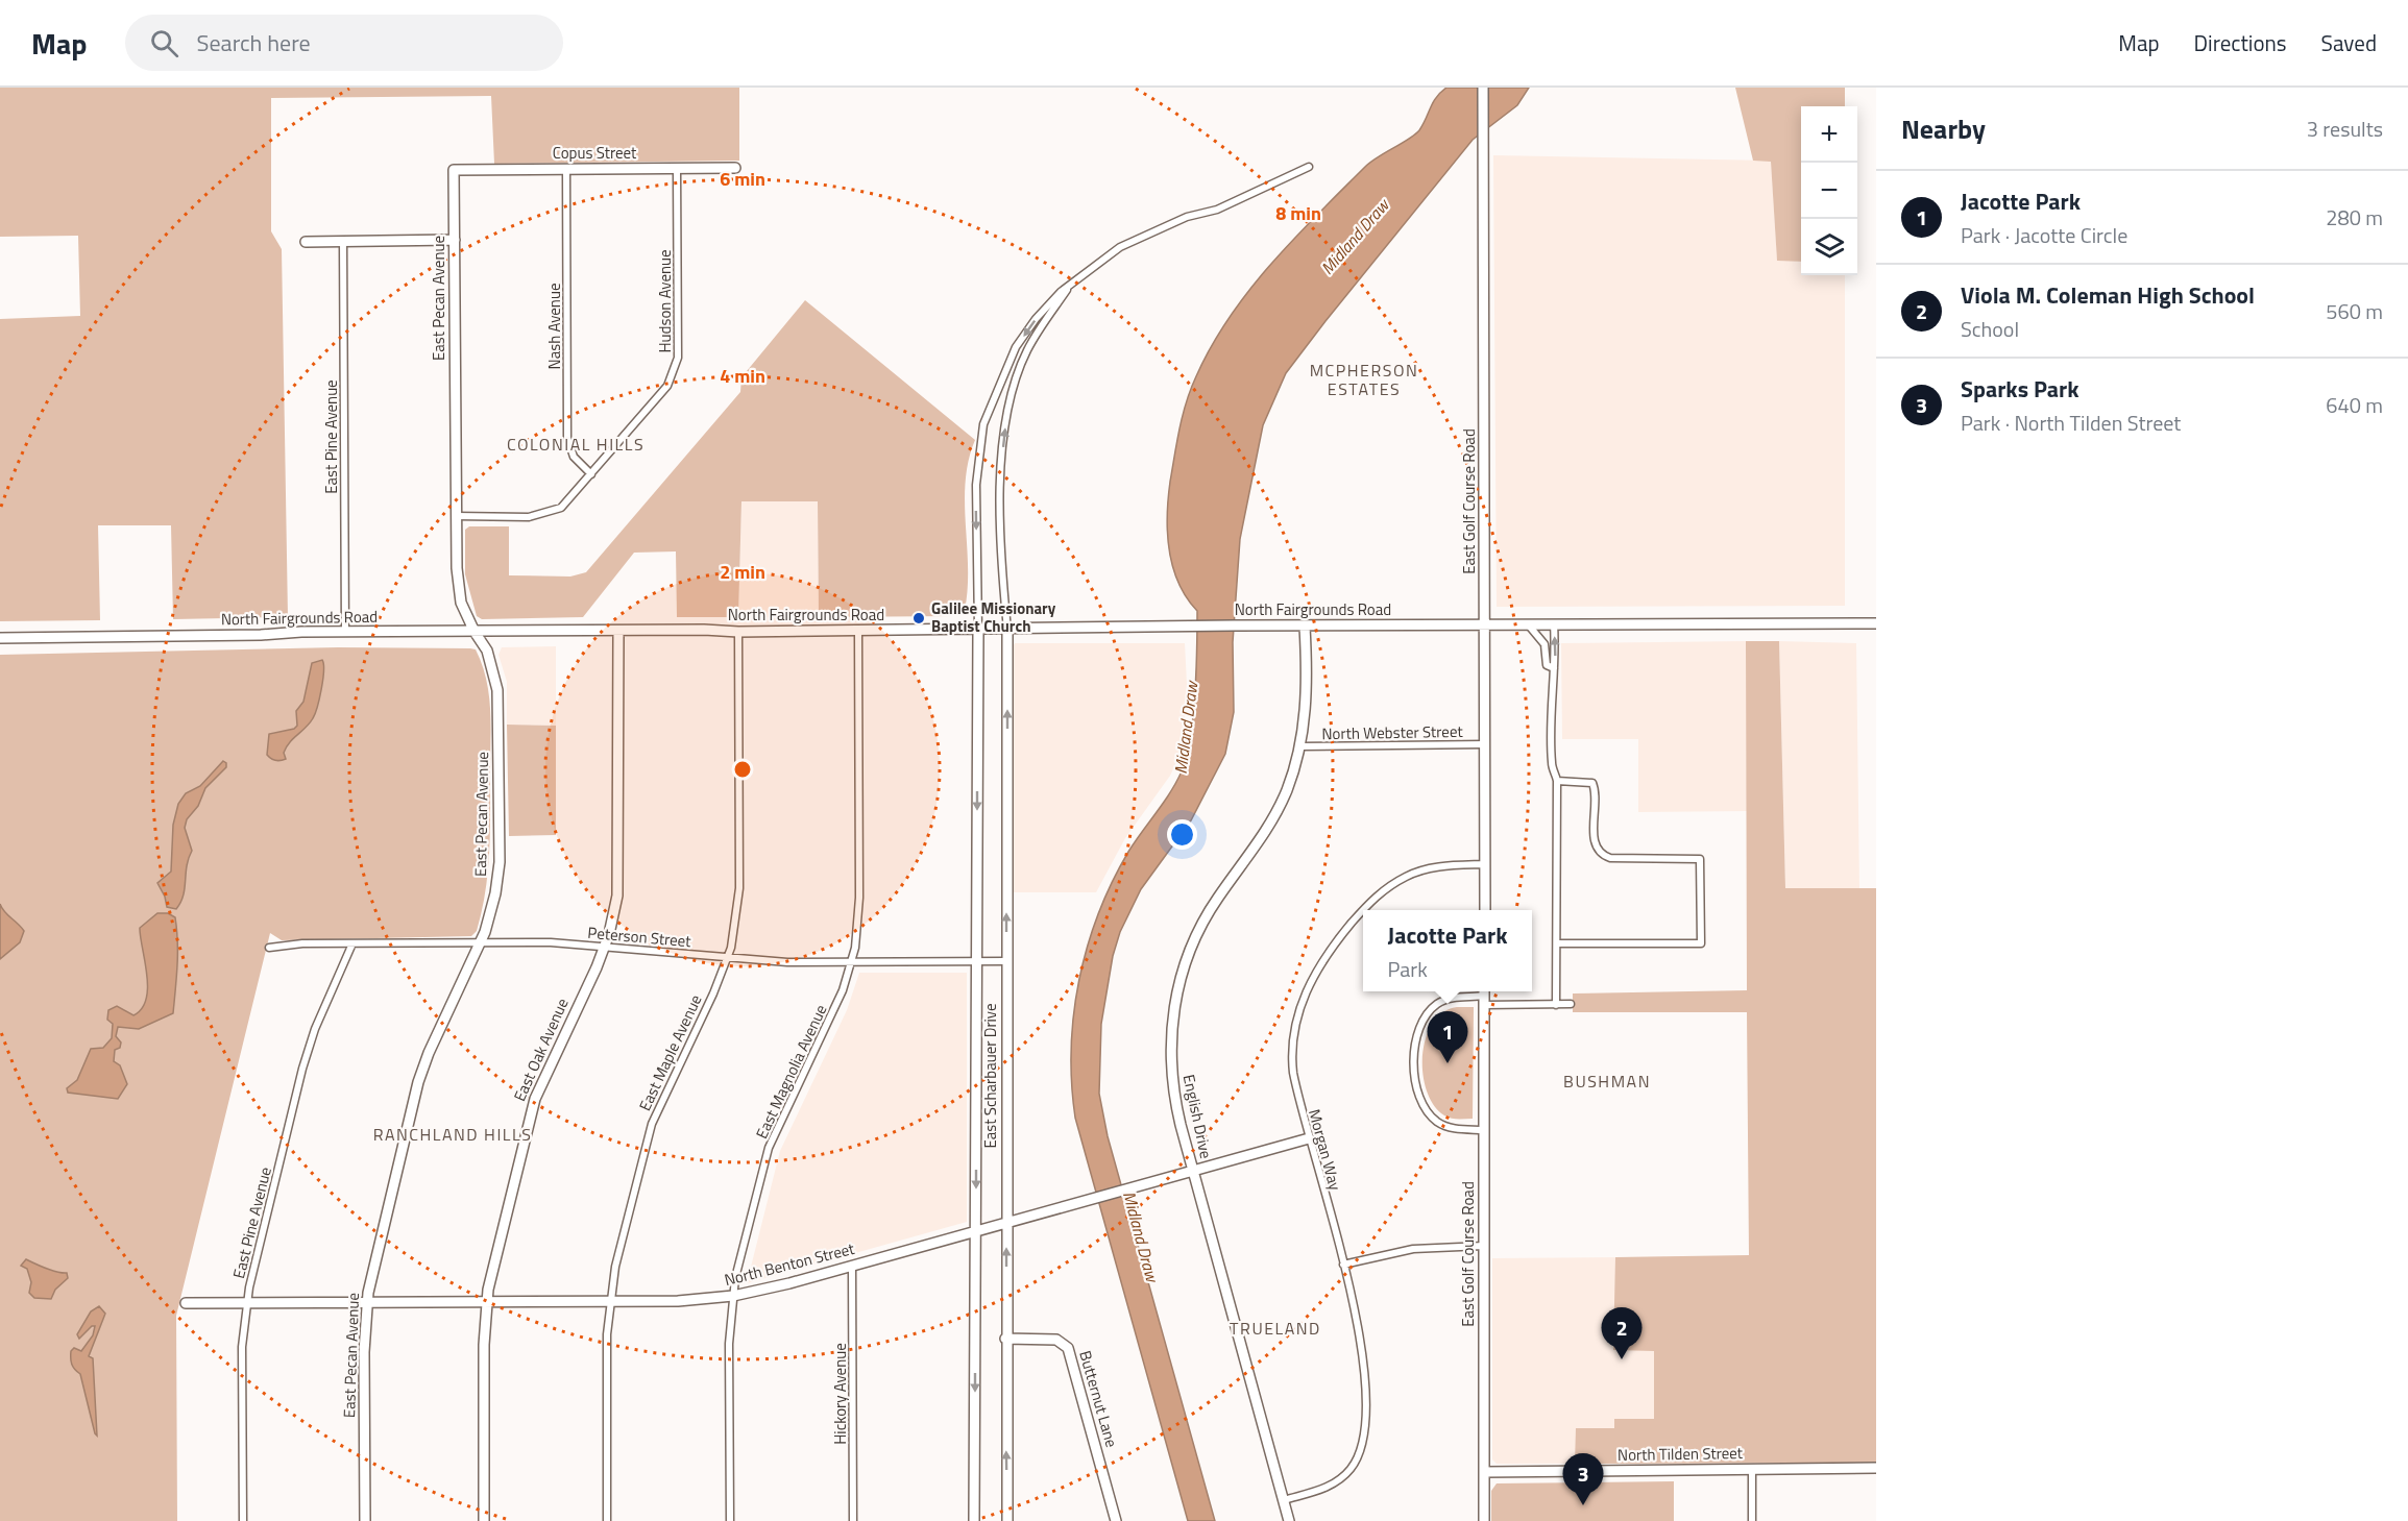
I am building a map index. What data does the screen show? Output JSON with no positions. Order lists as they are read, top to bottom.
{
  "streets": {
    "street": [
      "Copus Street",
      "East Pecan Avenue",
      "Hudson Avenue",
      "Nash Avenue",
      "East Pine Avenue",
      "East Golf Course Road",
      "North Fairgrounds Road",
      "North Webster Street",
      "Peterson Street",
      "East Oak Avenue",
      "East Maple Avenue",
      "East Magnolia Avenue",
      "East Scharbauer Drive",
      "English Drive",
      "Morgan Way",
      "North Benton Street",
      "Hickory Avenue",
      "Butternut Lane",
      "North Tilden Street"
    ]
  },
  "crossings": [
    ["Copus Street", "East Pecan Avenue"],
    ["Copus Street", "Hudson Avenue"],
    ["Copus Street", "Nash Avenue"],
    ["East Pecan Avenue", "Hudson Avenue"],
    ["East Pecan Avenue", "North Fairgrounds Road"],
    ["East Pecan Avenue", "Peterson Street"],
    ["East Pecan Avenue", "North Benton Street"],
    ["Hudson Avenue", "Nash Avenue"],
    ["East Pine Avenue", "North Fairgrounds Road"],
    ["East Pine Avenue", "Peterson Street"],
    ["East Pine Avenue", "North Benton Street"],
    ["East Golf Course Road", "North Fairgrounds Road"],
    ["East Golf Course Road", "North Webster Street"],
    ["East Golf Course Road", "Morgan Way"],
    ["East Golf Course Road", "North Tilden Street"],
    ["North Fairgrounds Road", "East Oak Avenue"],
    ["North Fairgrounds Road", "East Maple Avenue"],
    ["North Fairgrounds Road", "East Magnolia Avenue"],
    ["North Fairgrounds Road", "East Scharbauer Drive"],
    ["North Fairgrounds Road", "English Drive"],
    ["North Webster Street", "English Drive"],
    ["Peterson Street", "East Oak Avenue"],
    ["Peterson Street", "East Maple Avenue"],
    ["Peterson Street", "East Magnolia Avenue"],
    ["Peterson Street", "East Scharbauer Drive"],
    ["East Oak Avenue", "North Benton Street"],
    ["East Maple Avenue", "North Benton Street"],
    ["East Magnolia Avenue", "North Benton Street"],
    ["East Scharbauer Drive", "North Benton Street"],
    ["East Scharbauer Drive", "Butternut Lane"],
    ["English Drive", "Morgan Way"],
    ["English Drive", "North Benton Street"],
    ["Morgan Way", "North Benton Street"],
    ["North Benton Street", "Hickory Avenue"]
  ],
  "districts": [
    "MCPHERSON ESTATES",
    "COLONIAL HILLS",
    "BUSHMAN",
    "RANCHLAND HILLS",
    "TRUELAND"
  ],
  "water": ["Midland Draw"],
  "places": ["Galilee Missionary Baptist Church"],
  "page": {
    "header": "Map",
    "search": "Search here",
    "nav": ["Map", "Directions", "Saved"],
    "heading": ["Nearby", "3 results"],
    "map_buttons": ["+", "−"],
    "list": [
      {
        "mark": "1",
        "name": "Jacotte Park",
        "note": "Park · Jacotte Circle",
        "value": "280 m"
      },
      {
        "mark": "2",
        "name": "Viola M. Coleman High School",
        "note": "School",
        "value": "560 m"
      },
      {
        "mark": "3",
        "name": "Sparks Park",
        "note": "Park · North Tilden Street",
        "value": "640 m"
      }
    ],
    "popup": ["Jacotte Park", "Park"],
    "pins": ["1", "2", "3"]
  },
  "rings": [
    "6 min",
    "8 min",
    "4 min",
    "2 min"
  ]
}
